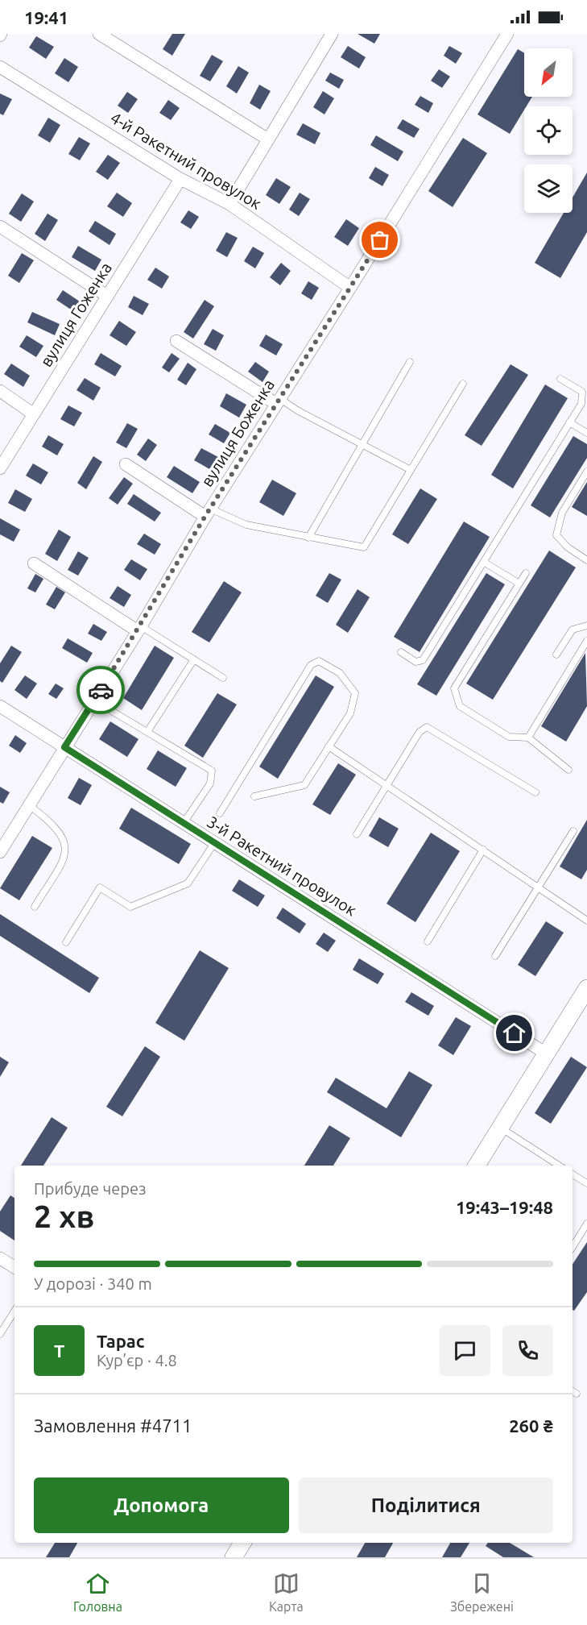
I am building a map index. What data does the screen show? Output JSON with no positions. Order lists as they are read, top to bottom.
{
  "streets": {
    "street": [
      "4-й Ракетний провулок",
      "вулиця Гоженка",
      "вулиця Боженка",
      "3-й Ракетний провулок"
    ]
  },
  "crossings": [
    ["4-й Ракетний провулок", "вулиця Гоженка"],
    ["4-й Ракетний провулок", "вулиця Боженка"],
    ["вулиця Боженка", "3-й Ракетний провулок"]
  ],
  "north": "bottom left",
  "page": {
    "status": "19:41",
    "heading": ["2 хв", "Прибуде через", "19:43–19:48"],
    "panel": [
      "Тарас",
      "Кур’єр · 4.8",
      "Замовлення #4711",
      "260 ₴"
    ],
    "bar": "У дорозі · 340 m",
    "round": "Т",
    "buttons": ["Допомога", "Поділитися"],
    "tabs": ["Головна", "Карта", "Збережені"]
  }
}
